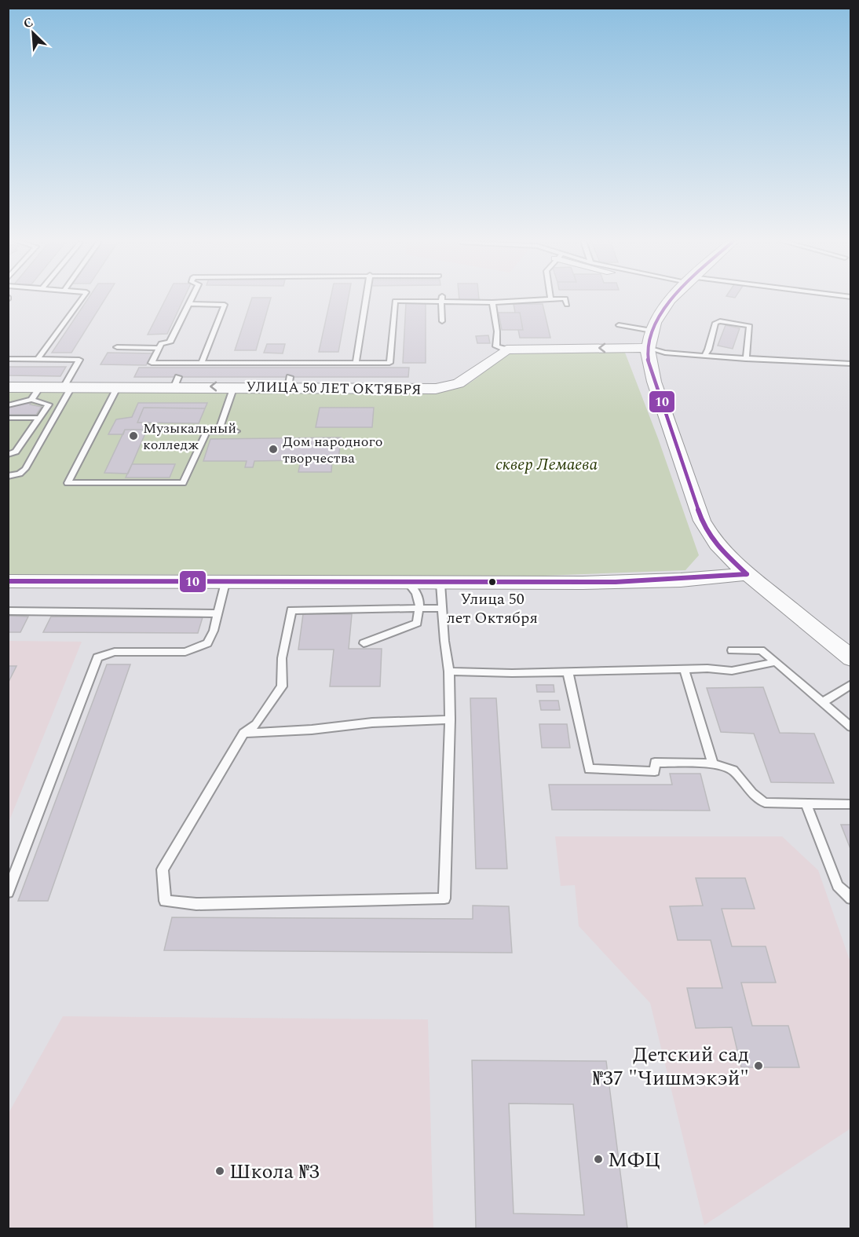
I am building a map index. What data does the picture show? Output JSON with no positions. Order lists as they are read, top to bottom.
{
  "streets": {
    "street": ["УЛИЦА 50 ЛЕТ ОКТЯБРЯ"]
  },
  "parks": ["сквер Лемаева"],
  "places": [
    "Музыкальный колледж",
    "Дом народного творчества",
    "Улица 50 лет Октября",
    "Детский сад №37 \"Чишмэкэй\"",
    "МФЦ",
    "Школа №3"
  ],
  "lines": ["transit line 10"],
  "north": "top left"
}
